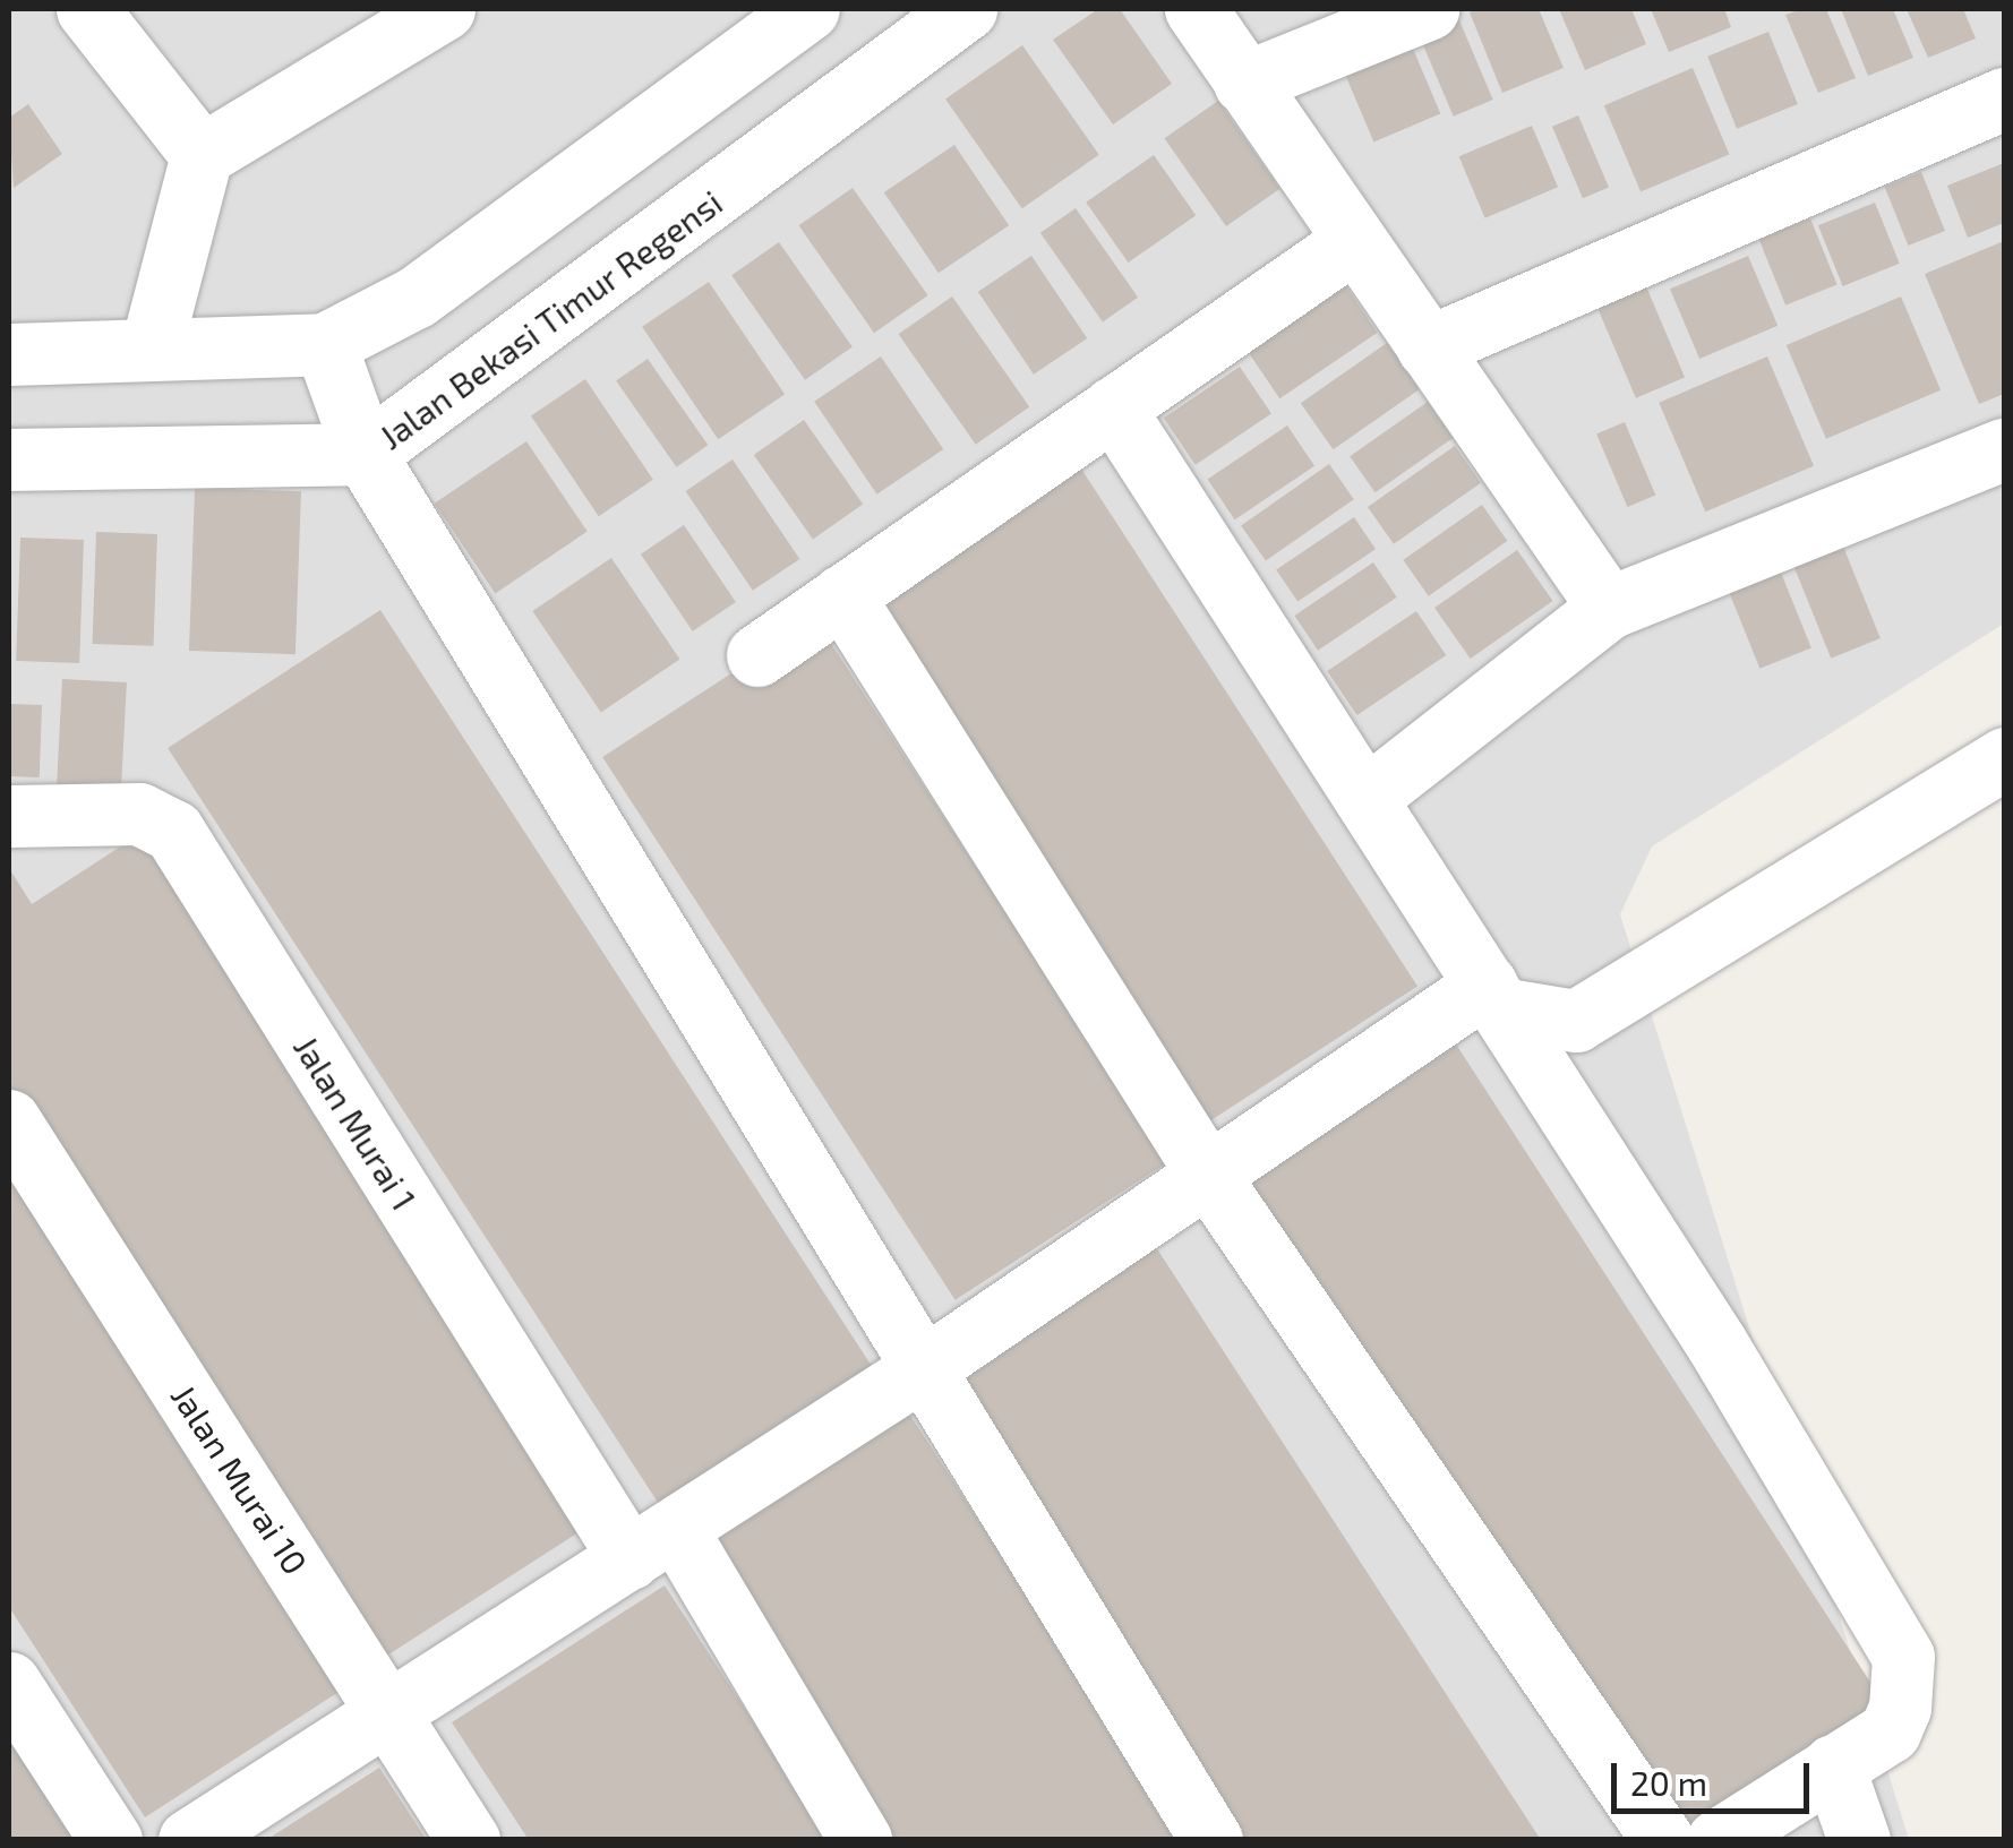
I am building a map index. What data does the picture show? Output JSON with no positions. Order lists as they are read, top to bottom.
{
  "streets": {
    "street": ["Jalan Bekasi Timur Regensi", "Jalan Murai 1", "Jalan Murai 10"]
  },
  "scale_bar": "20 m"
}
